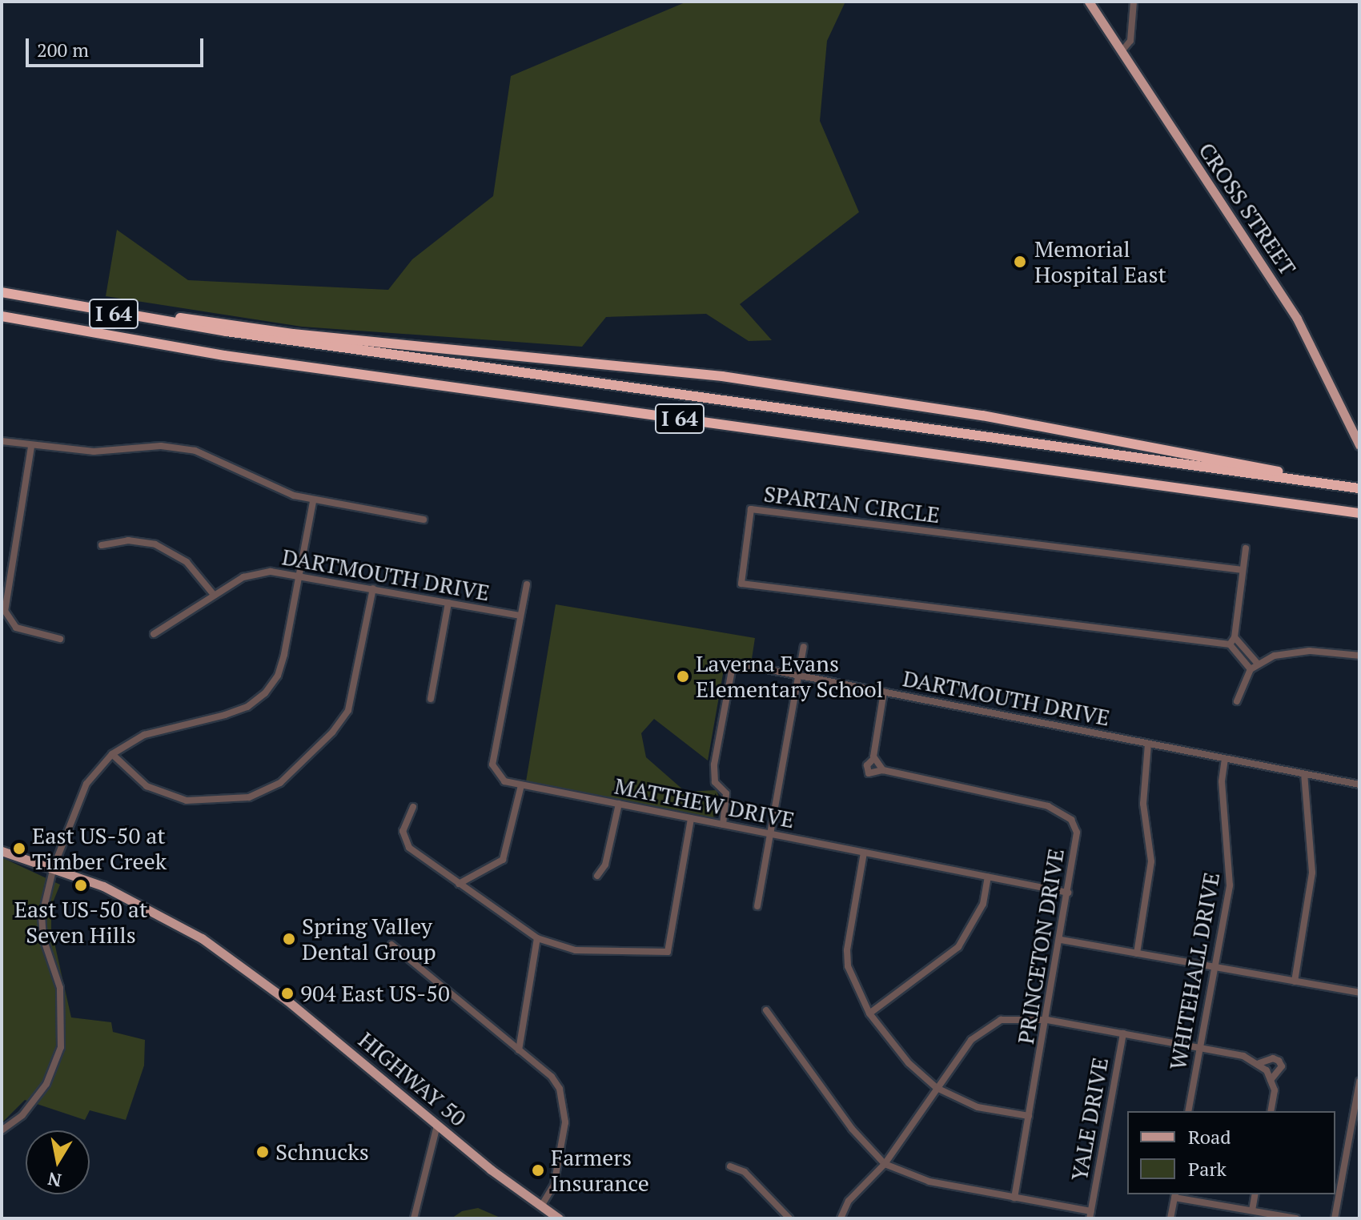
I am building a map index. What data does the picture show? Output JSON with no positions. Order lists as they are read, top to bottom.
{
  "streets": {
    "highway": ["I 64"],
    "main road": ["CROSS STREET", "HIGHWAY 50"],
    "street": [
      "SPARTAN CIRCLE",
      "DARTMOUTH DRIVE",
      "MATTHEW DRIVE",
      "PRINCETON DRIVE",
      "WHITEHALL DRIVE",
      "YALE DRIVE"
    ]
  },
  "crossings": [
    ["DARTMOUTH DRIVE", "MATTHEW DRIVE"],
    ["DARTMOUTH DRIVE", "WHITEHALL DRIVE"],
    ["MATTHEW DRIVE", "PRINCETON DRIVE"]
  ],
  "places": [
    "Memorial Hospital East",
    "Laverna Evans Elementary School",
    "East US-50 at Timber Creek",
    "East US-50 at Seven Hills",
    "Spring Valley Dental Group",
    "904 East US-50",
    "Schnucks",
    "Farmers Insurance"
  ],
  "legend": ["Road", "Park"],
  "scale_bar": "200 m",
  "north": "bottom"
}
